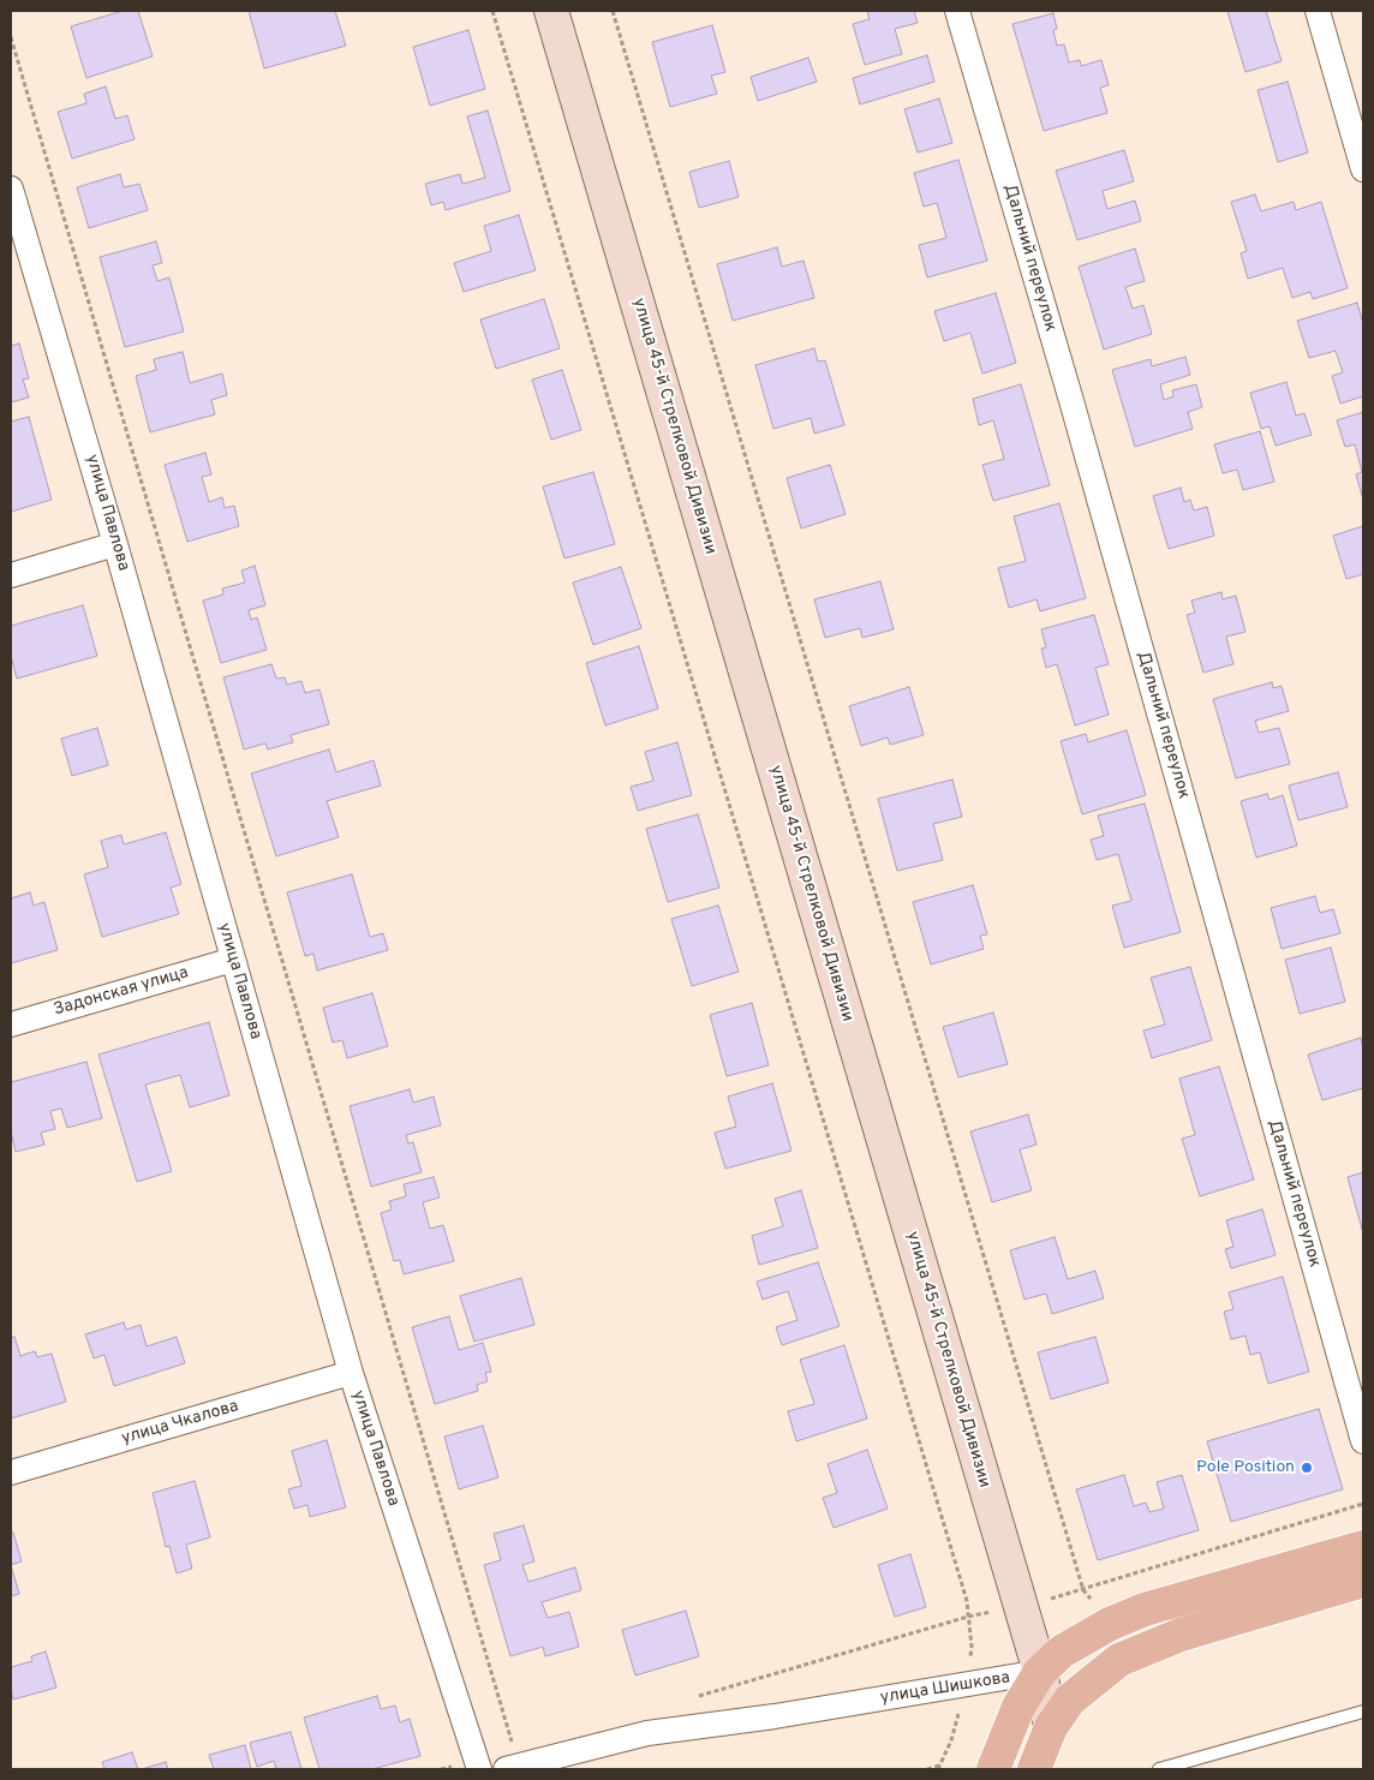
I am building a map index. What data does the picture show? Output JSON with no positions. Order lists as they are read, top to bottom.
{
  "streets": {
    "main road": ["улица 45-й Стрелковой Дивизии"],
    "street": [
      "Дальний переулок",
      "улица Павлова",
      "Задонская улица",
      "улица Чкалова",
      "улица Шишкова"
    ]
  },
  "crossings": [
    ["улица 45-й Стрелковой Дивизии", "улица Шишкова"],
    ["улица Павлова", "Задонская улица"],
    ["улица Павлова", "улица Чкалова"]
  ],
  "places": ["Pole Position"]
}
